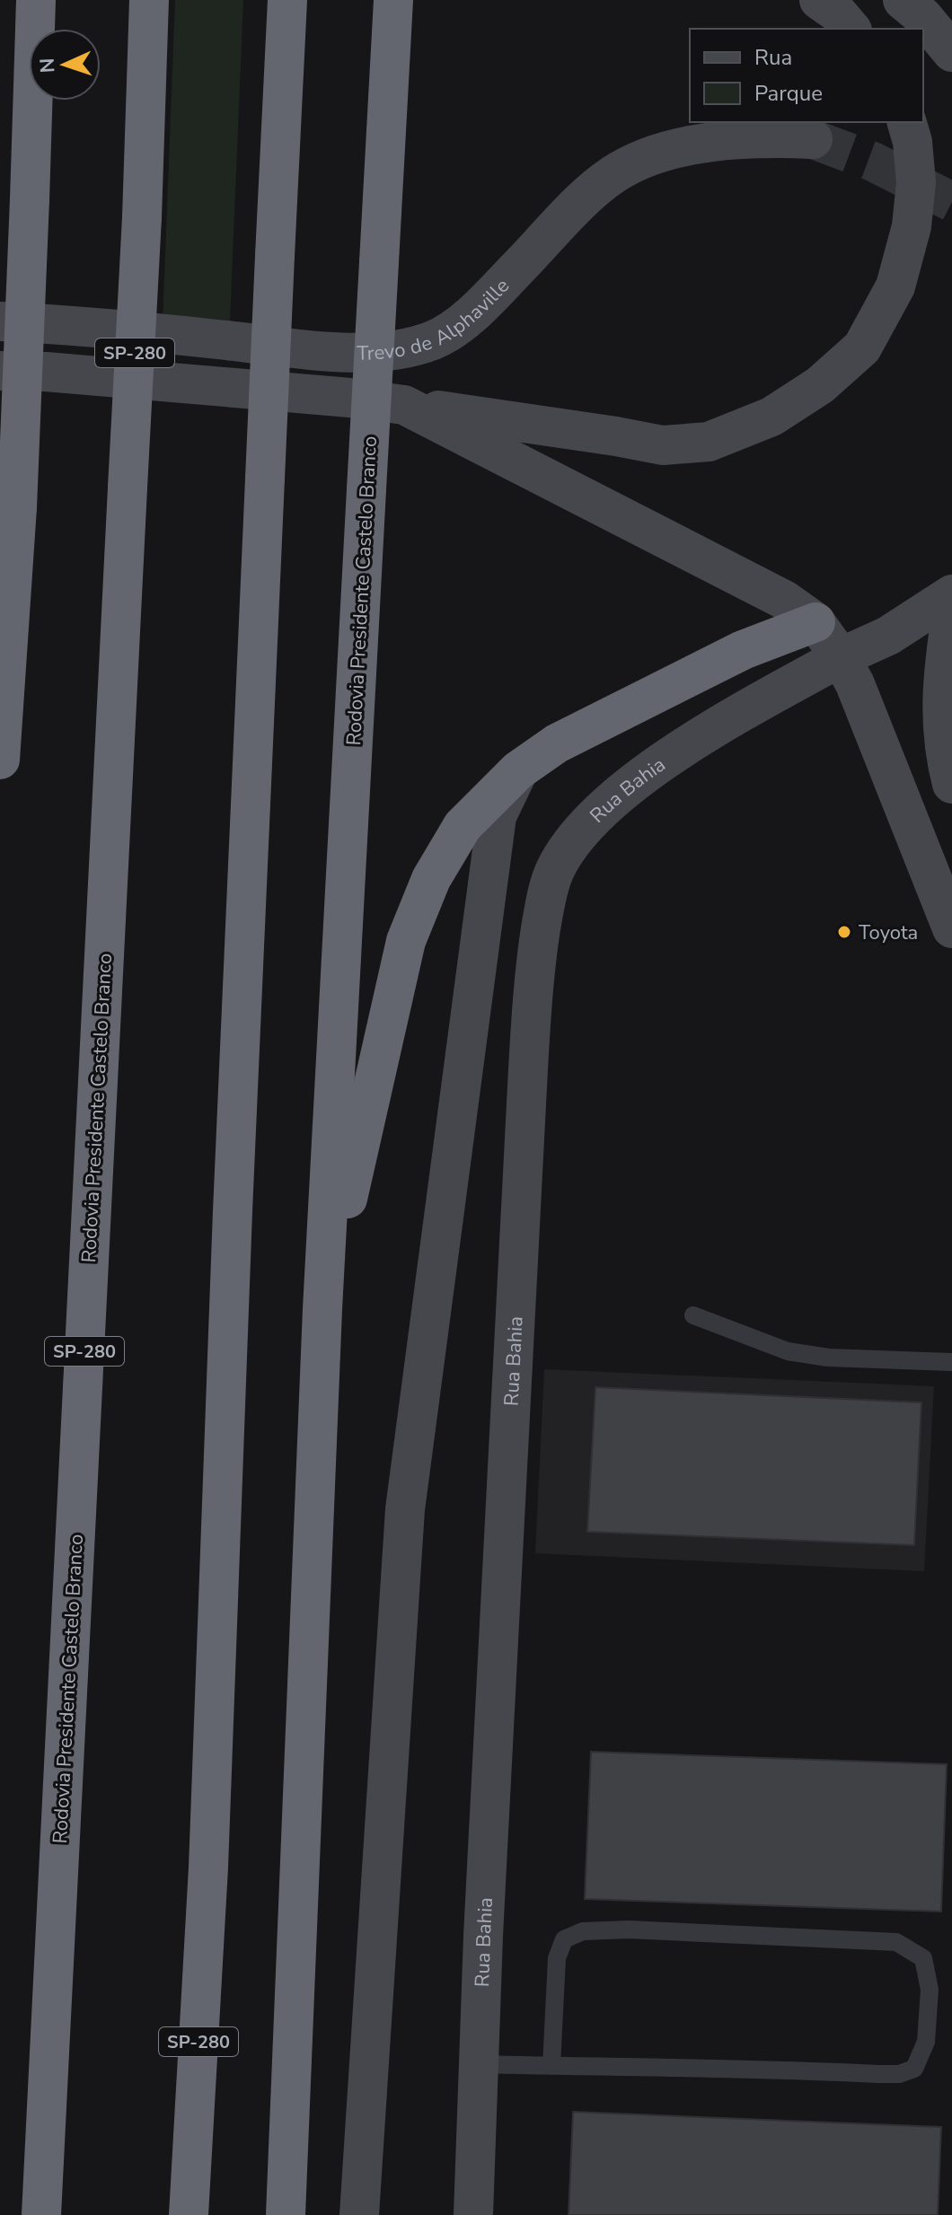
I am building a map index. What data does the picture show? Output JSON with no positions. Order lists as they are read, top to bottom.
{
  "streets": {
    "highway": ["SP-280", "Rodovia Presidente Castelo Branco"],
    "main road": ["Trevo de Alphaville", "Rua Bahia"]
  },
  "places": ["Toyota"],
  "legend": ["Rua", "Parque"],
  "north": "left"
}
